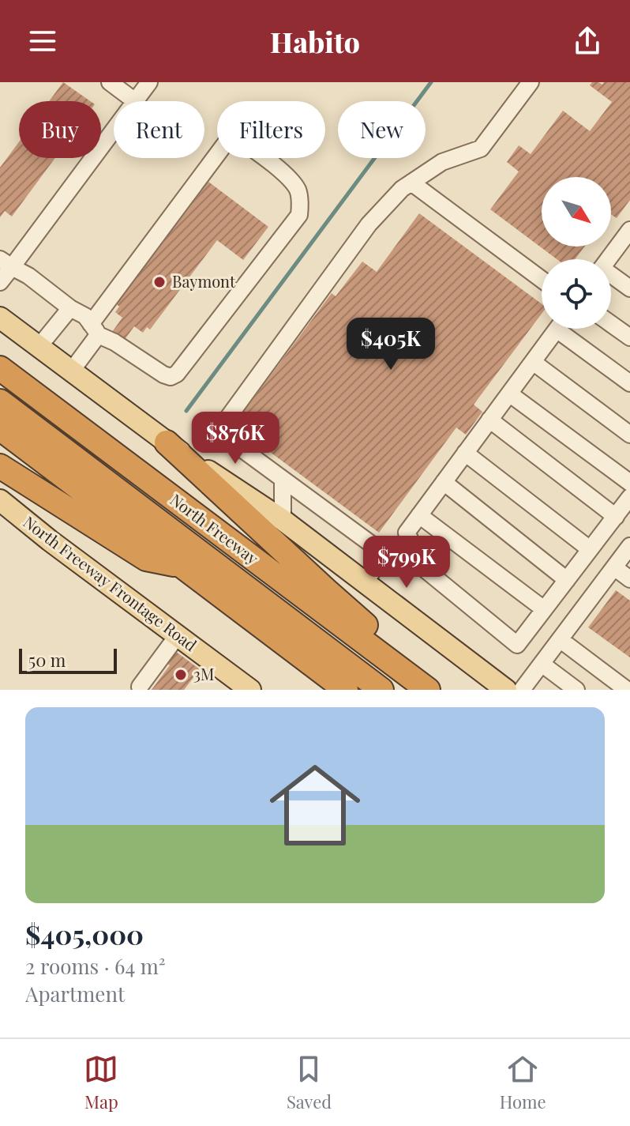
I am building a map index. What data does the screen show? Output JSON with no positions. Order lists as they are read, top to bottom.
{
  "streets": {
    "highway": ["North Freeway"],
    "main road": ["North Freeway Frontage Road"]
  },
  "places": ["Baymont", "3M"],
  "scale_bar": "50 m",
  "north": "bottom right",
  "page": {
    "header": "Habito",
    "chip": [
      "Buy",
      "Rent",
      "Filters",
      "New"
    ],
    "price": ["$405K", "$876K", "$799K"],
    "scale": "50 m",
    "list": [
      {
        "name": "$405,000",
        "note": "2 rooms · 64 m² · Apartment"
      }
    ],
    "tabs": ["Map", "Saved", "Home"]
  }
}
